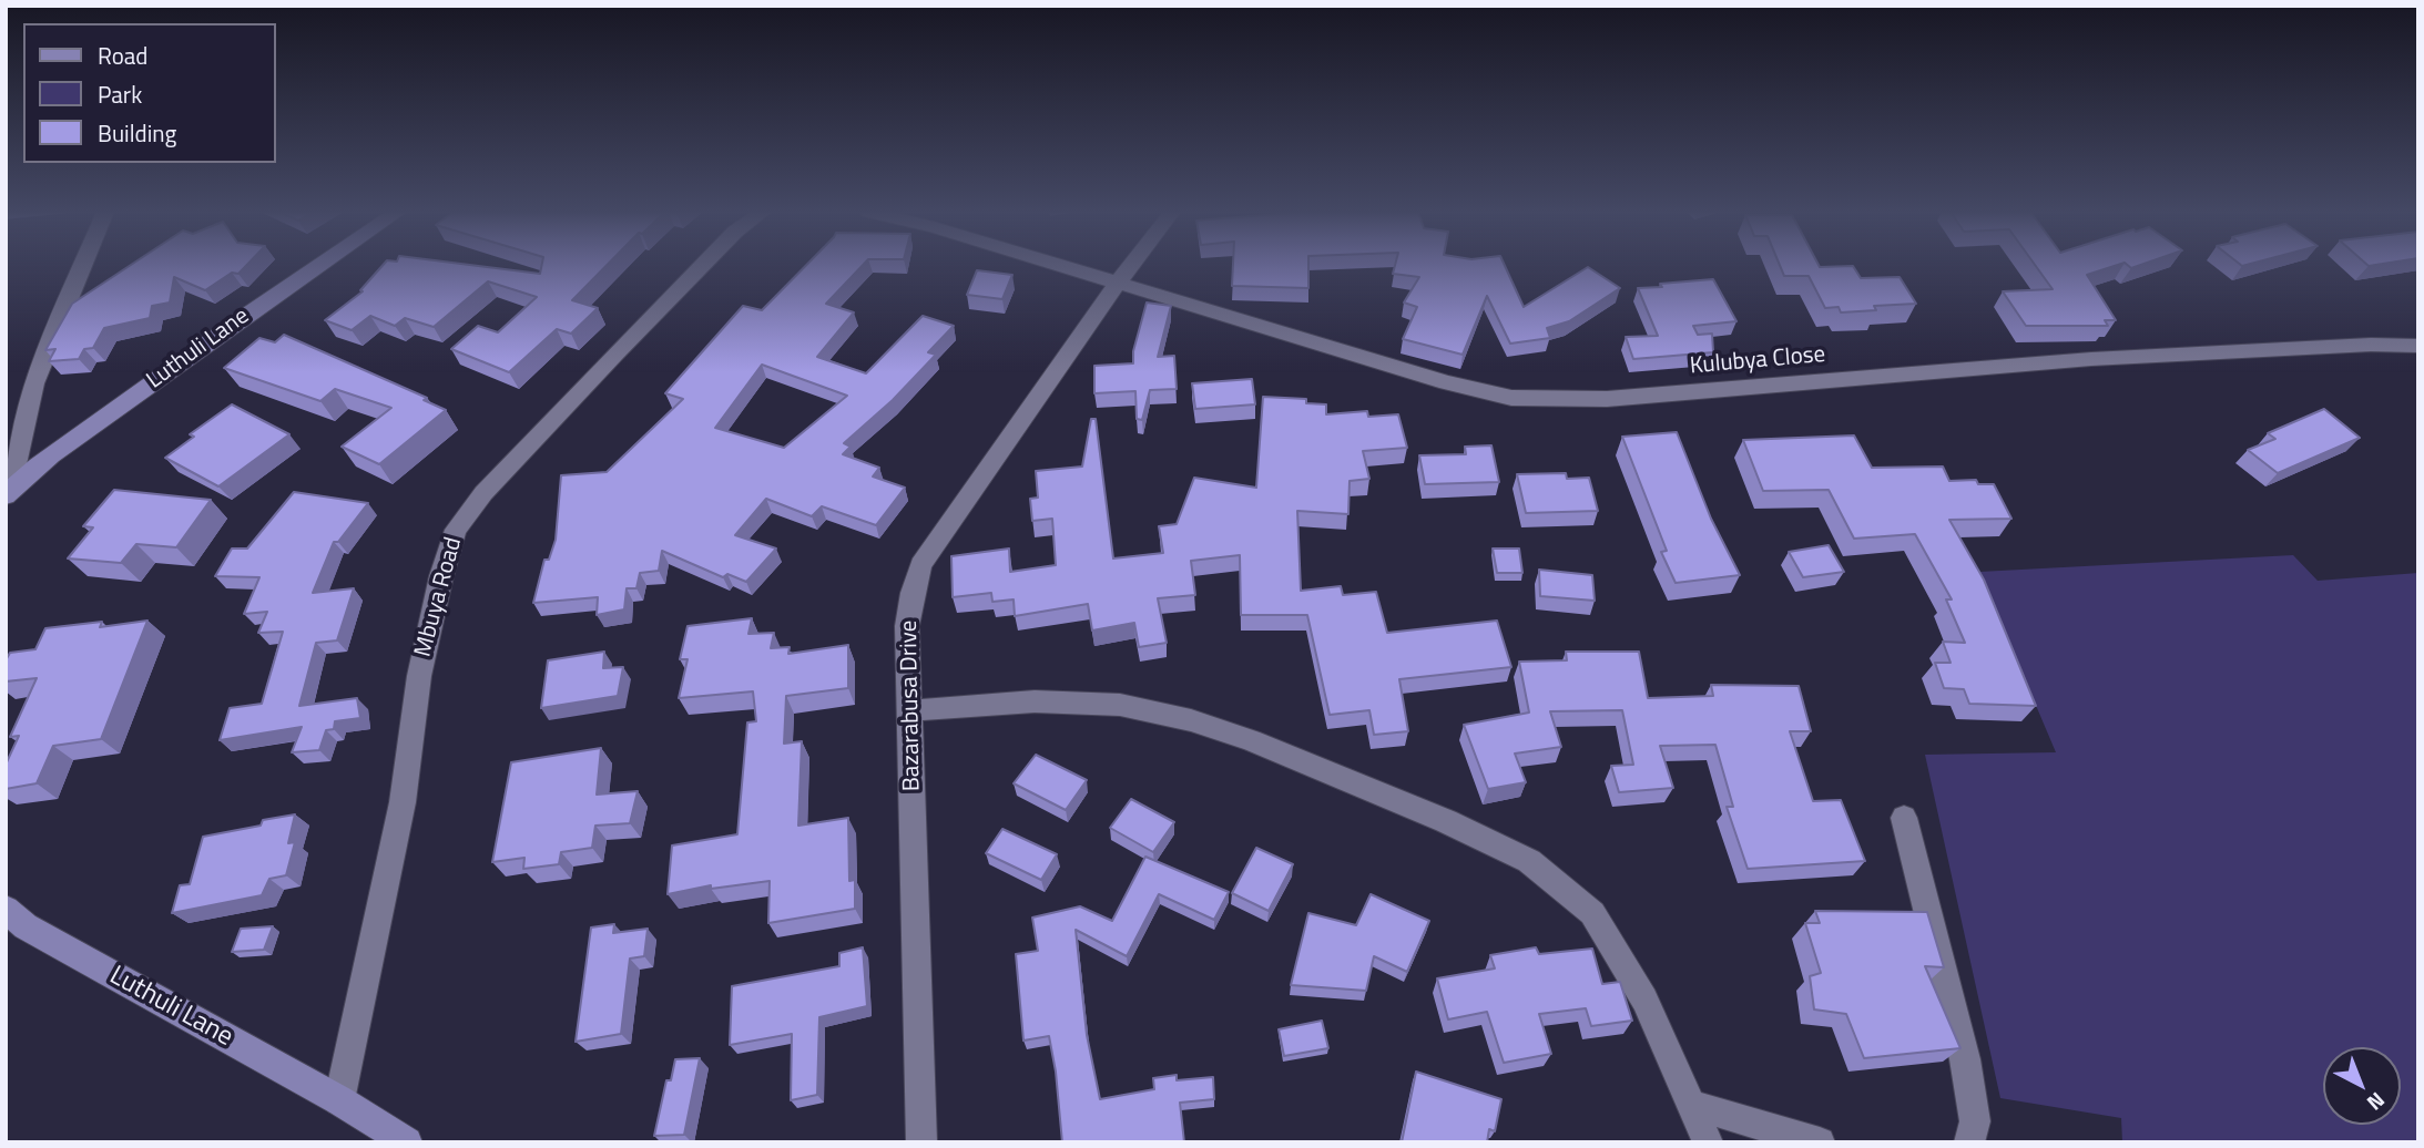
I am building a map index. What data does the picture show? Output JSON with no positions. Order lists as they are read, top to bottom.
{
  "streets": {
    "street": [
      "Luthuli Lane",
      "Kulubya Close",
      "Mbuya Road",
      "Bazarabusa Drive"
    ]
  },
  "crossings": [
    ["Luthuli Lane", "Mbuya Road"],
    ["Kulubya Close", "Bazarabusa Drive"]
  ],
  "legend": ["Road", "Park", "Building"],
  "north": "bottom right"
}
